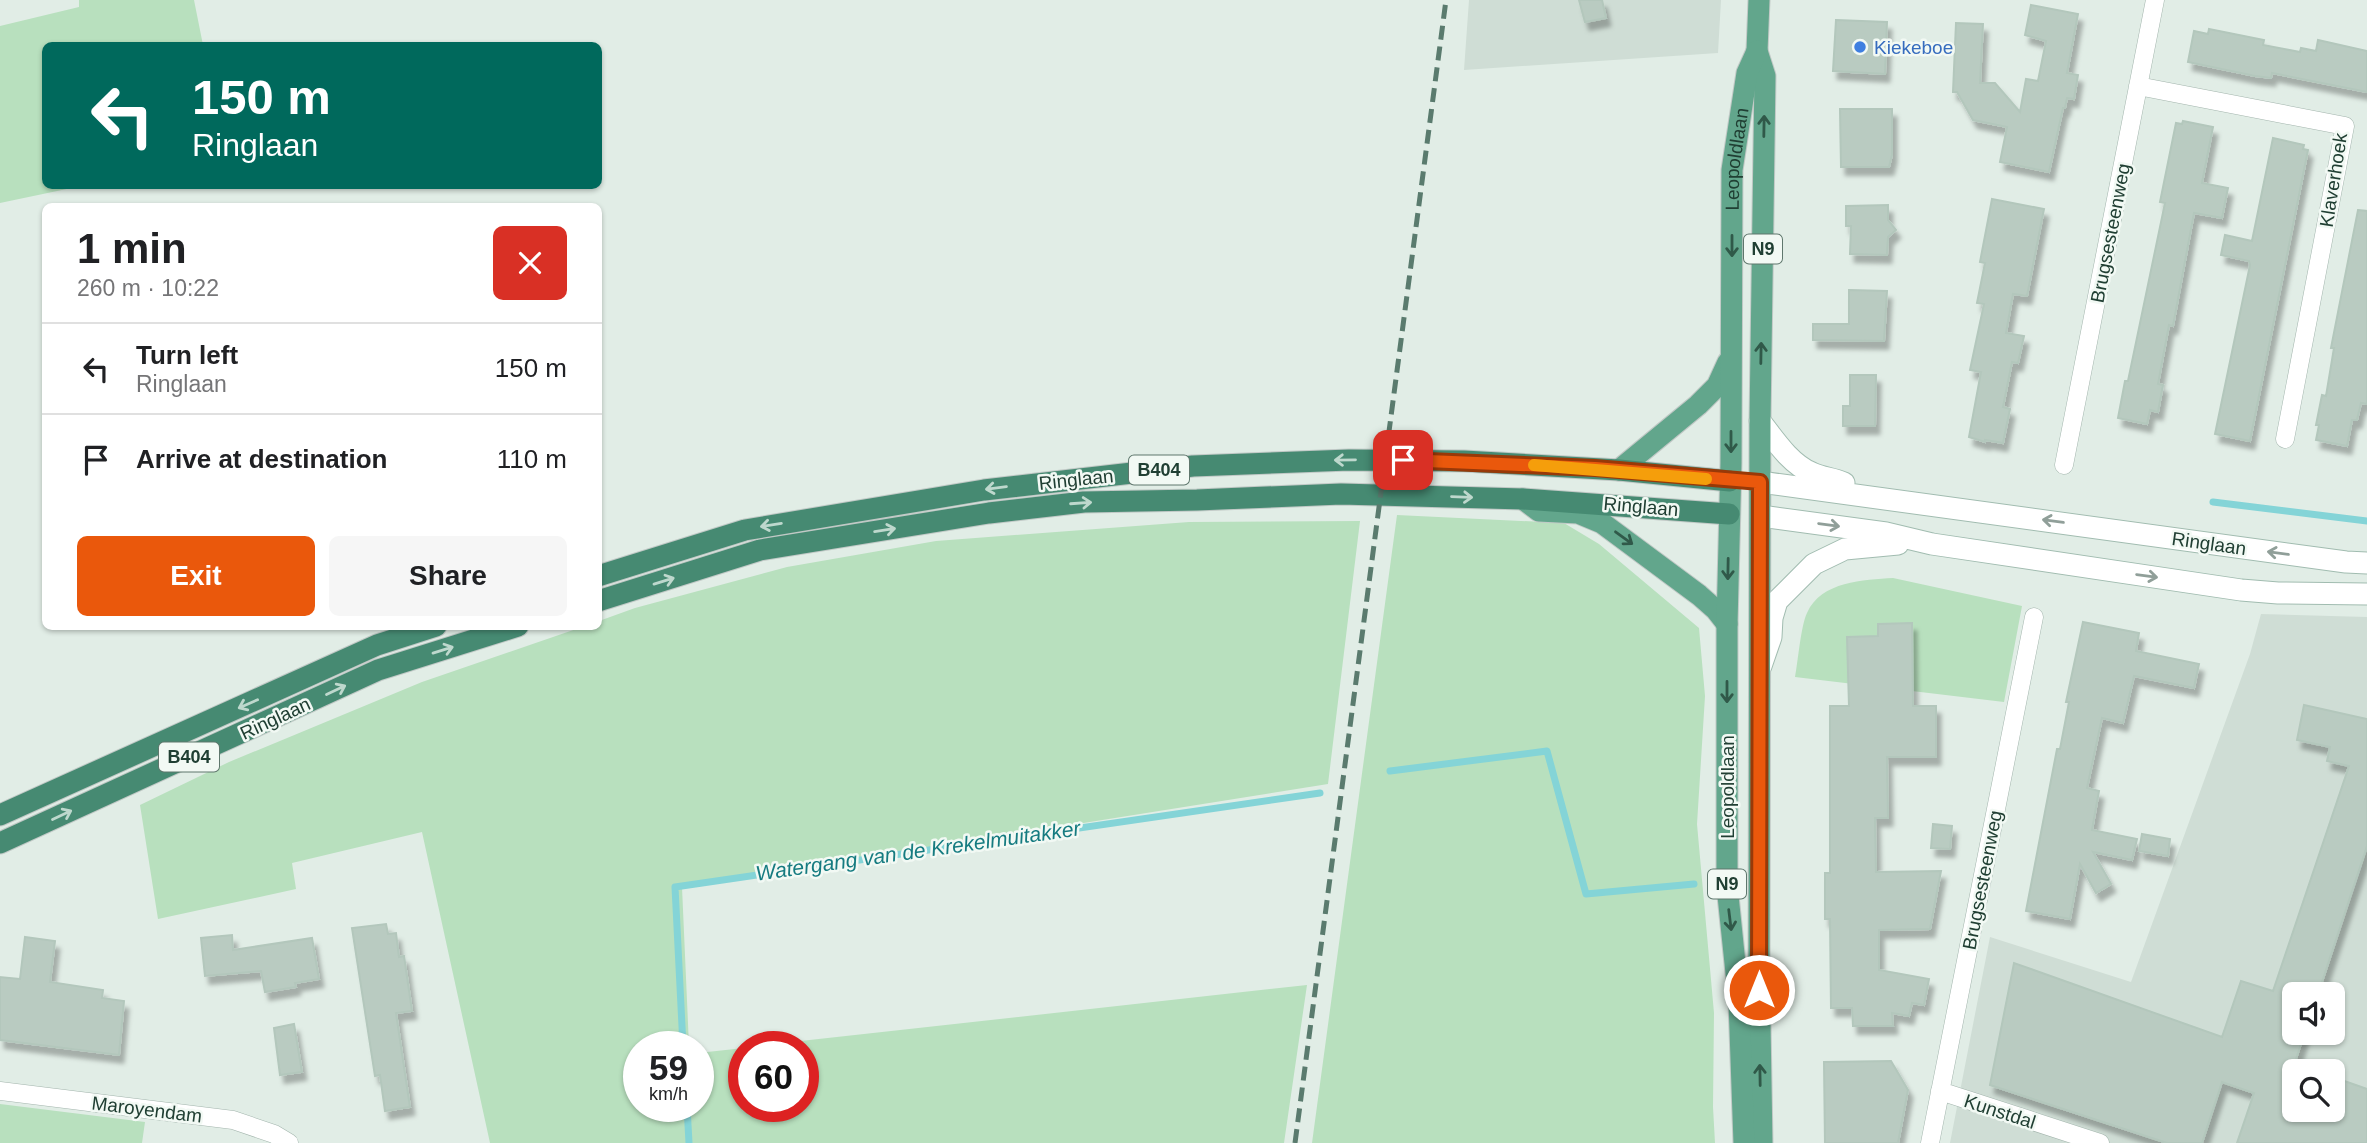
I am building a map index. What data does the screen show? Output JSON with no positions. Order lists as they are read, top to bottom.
{
  "streets": {
    "highway": ["B404", "Ringlaan"],
    "main road": ["Leopoldlaan", "N9"],
    "street": [
      "Klaverhoek",
      "Brugsesteenweg",
      "Maroyendam",
      "Kunstdal"
    ]
  },
  "crossings": [
    ["Leopoldlaan", "N9"],
    ["Leopoldlaan", "Ringlaan"],
    ["Klaverhoek", "Brugsesteenweg"],
    ["Brugsesteenweg", "Kunstdal"],
    ["N9", "Ringlaan"]
  ],
  "water": ["Watergang van de Krekelmuitakker"],
  "places": ["Kiekeboe"],
  "page": {
    "turn": ["150 m", "Ringlaan"],
    "heading": ["1 min", "260 m · 10:22"],
    "list": [
      {
        "name": "Turn left",
        "note": "Ringlaan",
        "value": "150 m"
      },
      {
        "name": "Arrive at destination",
        "value": "110 m"
      }
    ],
    "buttons": ["Exit", "Share"],
    "speed": "59 km/h",
    "limit": "60"
  }
}
